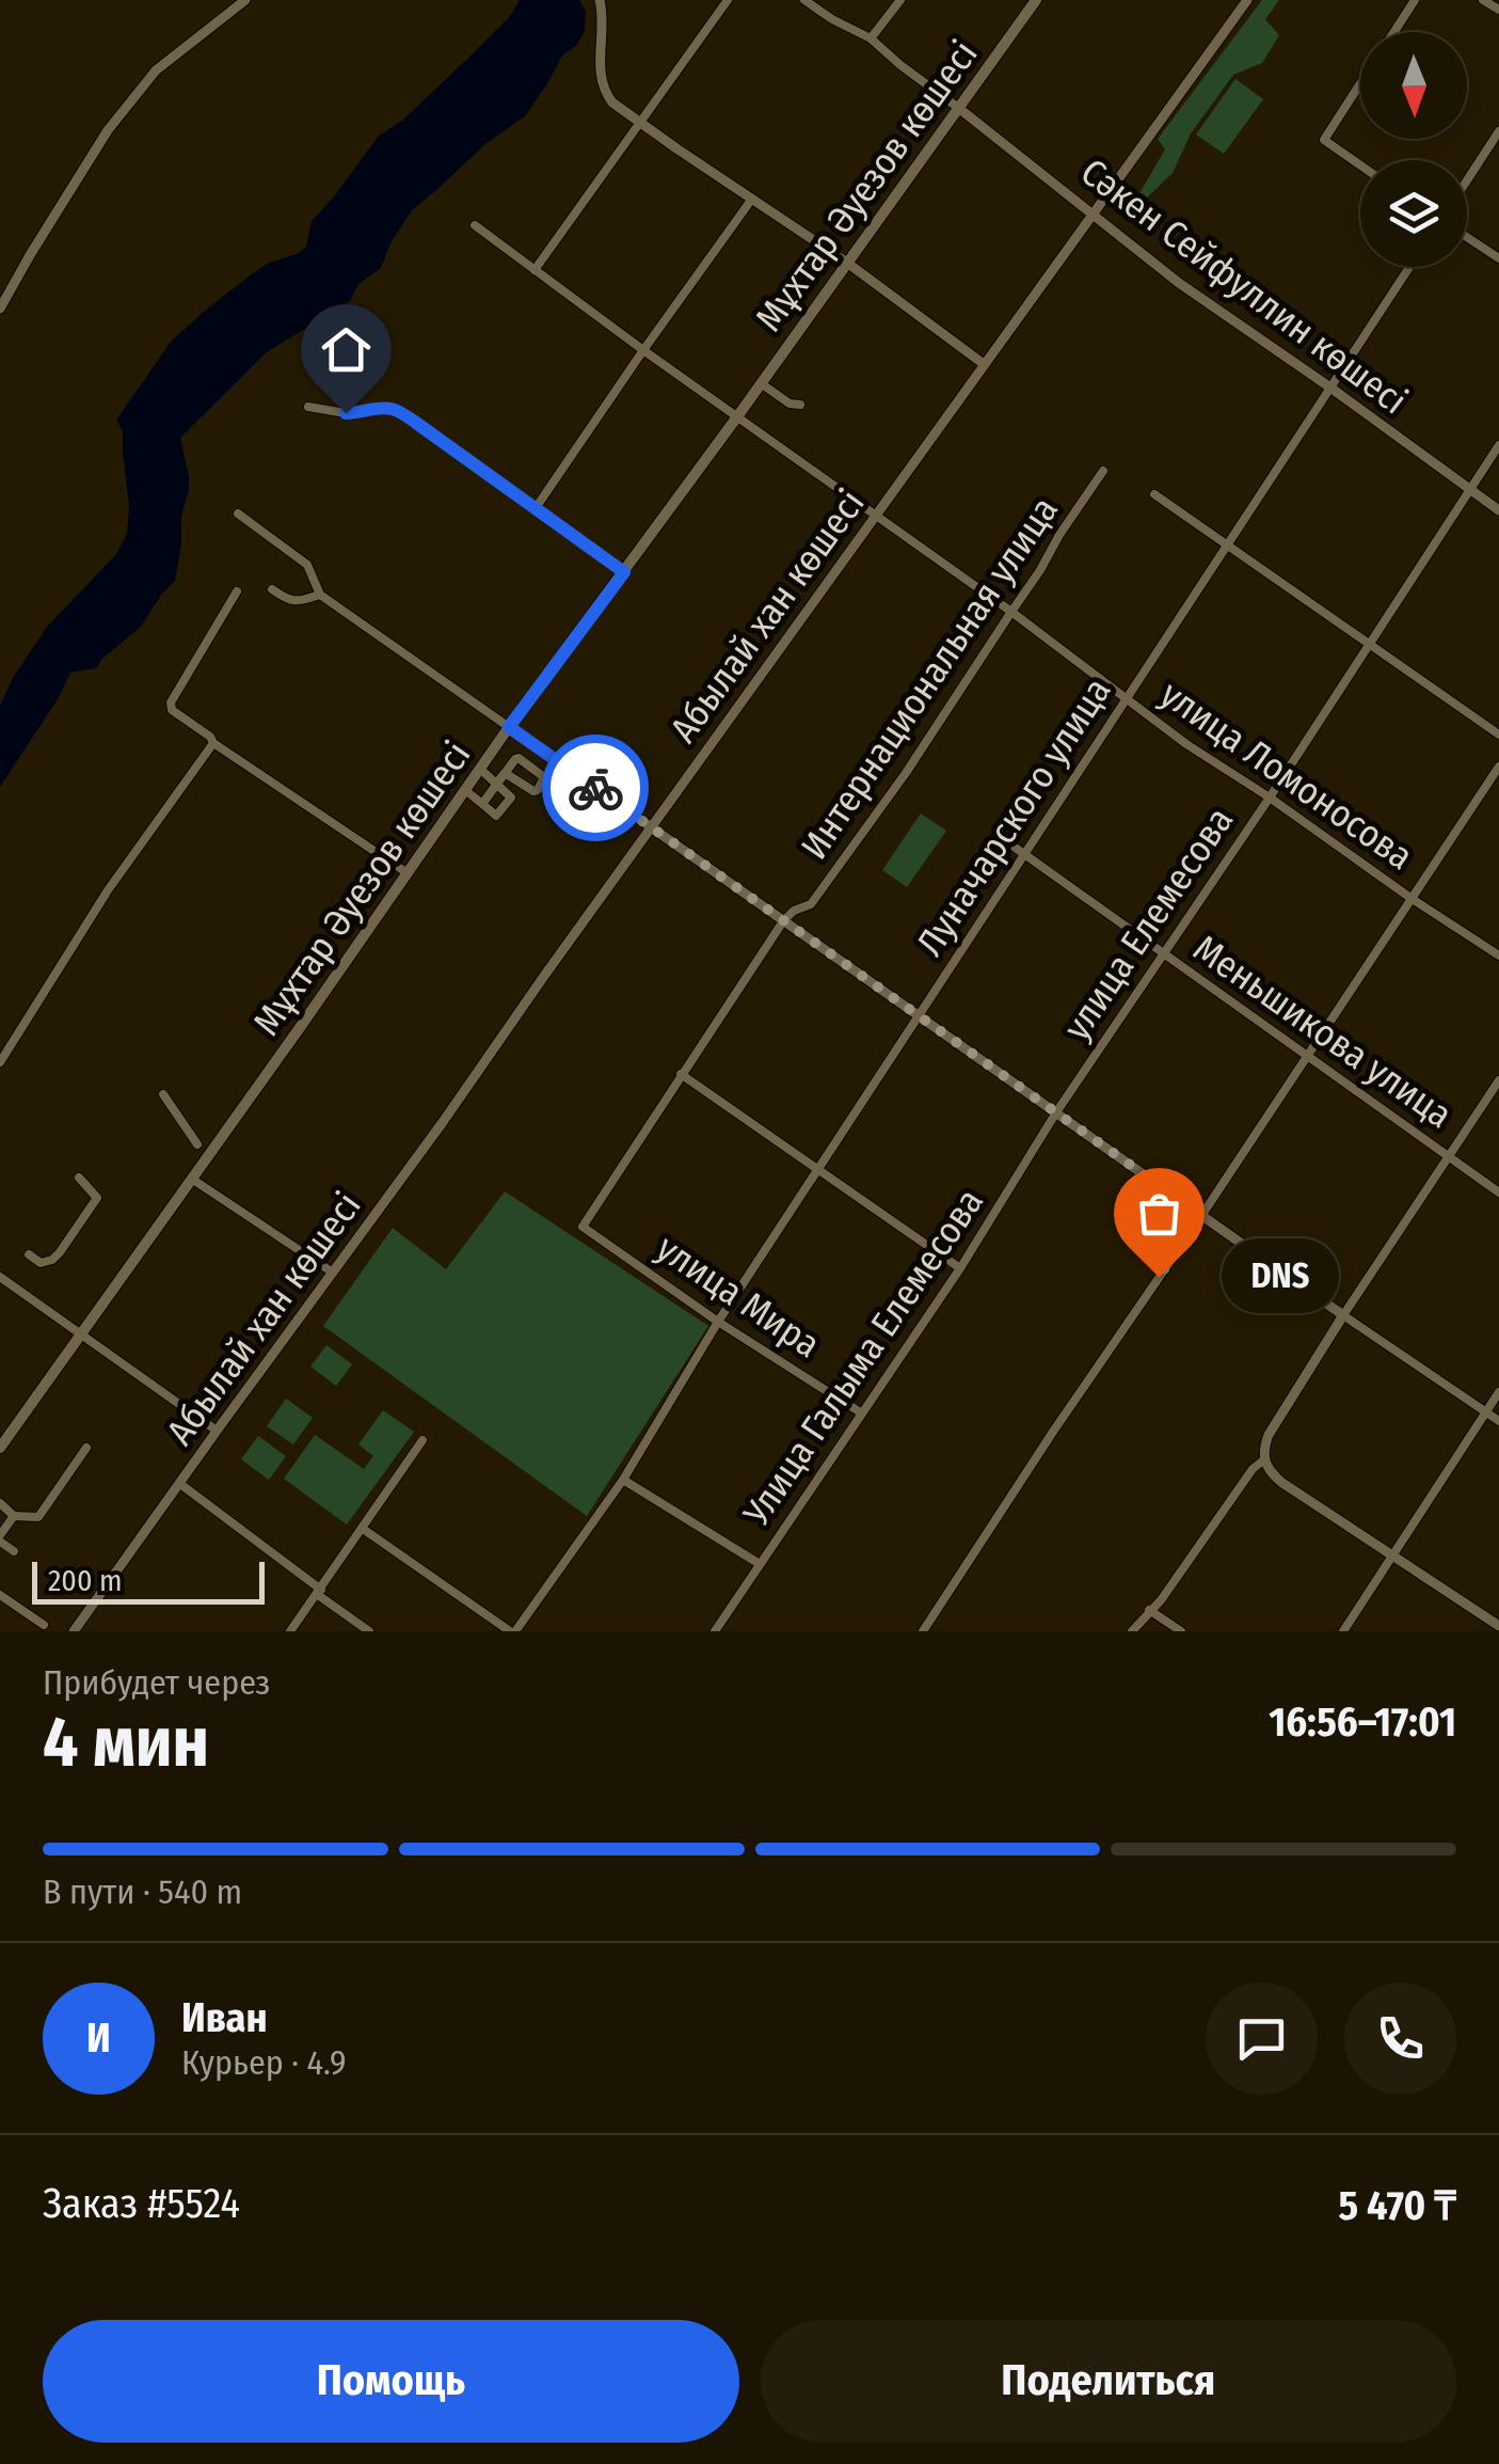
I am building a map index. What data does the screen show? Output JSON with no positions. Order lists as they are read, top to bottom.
{
  "streets": {
    "main road": ["Мұхтар Әуезов көшесі"],
    "street": [
      "Сәкен Сейфуллин көшесі",
      "Абылай хан көшесі",
      "Интернациональная улица",
      "улица Ломоносова",
      "Луначарского улица",
      "улица Елемесова",
      "Меньшикова улица",
      "улица Мира",
      "Улица Галыма Елемесова"
    ]
  },
  "crossings": [
    ["Мұхтар Әуезов көшесі", "Сәкен Сейфуллин көшесі"],
    ["Мұхтар Әуезов көшесі", "улица Ломоносова"],
    ["Сәкен Сейфуллин көшесі", "Абылай хан көшесі"],
    ["Сәкен Сейфуллин көшесі", "Луначарского улица"],
    ["Сәкен Сейфуллин көшесі", "улица Елемесова"],
    ["Абылай хан көшесі", "улица Ломоносова"],
    ["Интернациональная улица", "улица Ломоносова"],
    ["Интернациональная улица", "улица Мира"],
    ["улица Ломоносова", "Луначарского улица"],
    ["улица Ломоносова", "улица Елемесова"],
    ["Луначарского улица", "Меньшикова улица"],
    ["Луначарского улица", "улица Мира"],
    ["улица Елемесова", "Меньшикова улица"],
    ["улица Елемесова", "Улица Галыма Елемесова"],
    ["улица Мира", "Улица Галыма Елемесова"]
  ],
  "places": ["DNS"],
  "scale_bar": "200 m",
  "north": "bottom",
  "page": {
    "bubble": "DNS",
    "scale": "200 m",
    "heading": ["4 мин", "Прибудет через", "16:56–17:01"],
    "panel": [
      "Иван",
      "Курьер · 4.9",
      "Заказ #5524",
      "5 470 ₸"
    ],
    "bar": "В пути · 540 m",
    "round": "И",
    "buttons": ["Помощь", "Поделиться"]
  }
}
